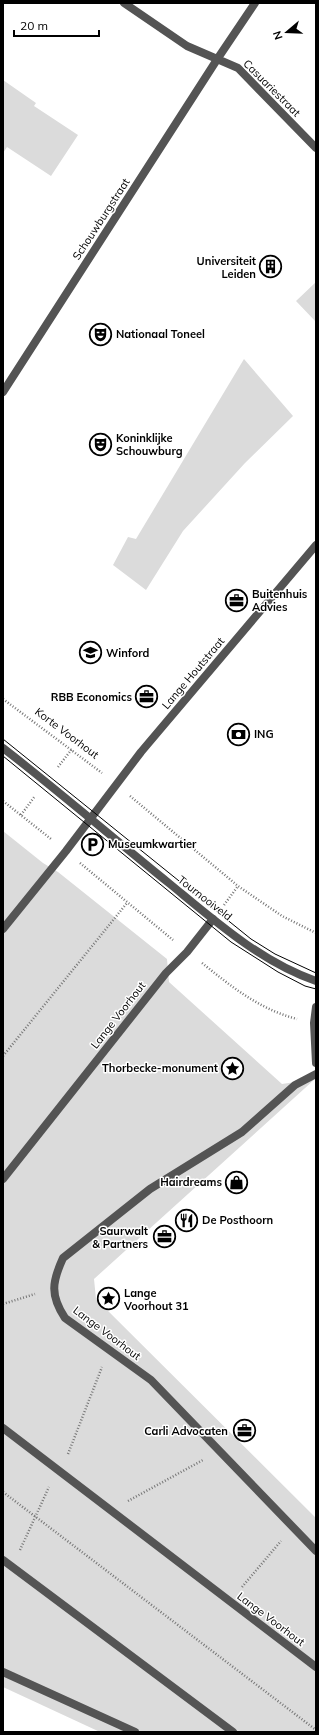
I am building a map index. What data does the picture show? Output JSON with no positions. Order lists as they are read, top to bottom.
{
  "streets": {
    "street": [
      "Casuariestraat",
      "Schouwburgstraat",
      "Lange Houtstraat",
      "Tournooiveld",
      "Lange Voorhout"
    ],
    "path": ["Korte Voorhout"]
  },
  "crossings": [
    ["Casuariestraat", "Schouwburgstraat"],
    ["Lange Houtstraat", "Korte Voorhout"],
    ["Lange Houtstraat", "Tournooiveld"],
    ["Tournooiveld", "Lange Voorhout"]
  ],
  "places": {
    "building": ["Universiteit Leiden"],
    "theatre": ["Nationaal Toneel", "Koninklijke Schouwburg"],
    "office": [
      "Buitenhuis Advies",
      "RBB Economics",
      "Saurwalt & Partners",
      "Carli Advocaten"
    ],
    "school or university": ["Winford"],
    "bank": ["ING"],
    "parking": ["Museumkwartier"],
    "place": ["Thorbecke-monument", "Lange Voorhout 31"],
    "shop": ["Hairdreams"],
    "restaurant": ["De Posthoorn"]
  },
  "scale_bar": "20 m",
  "north": "left"
}
